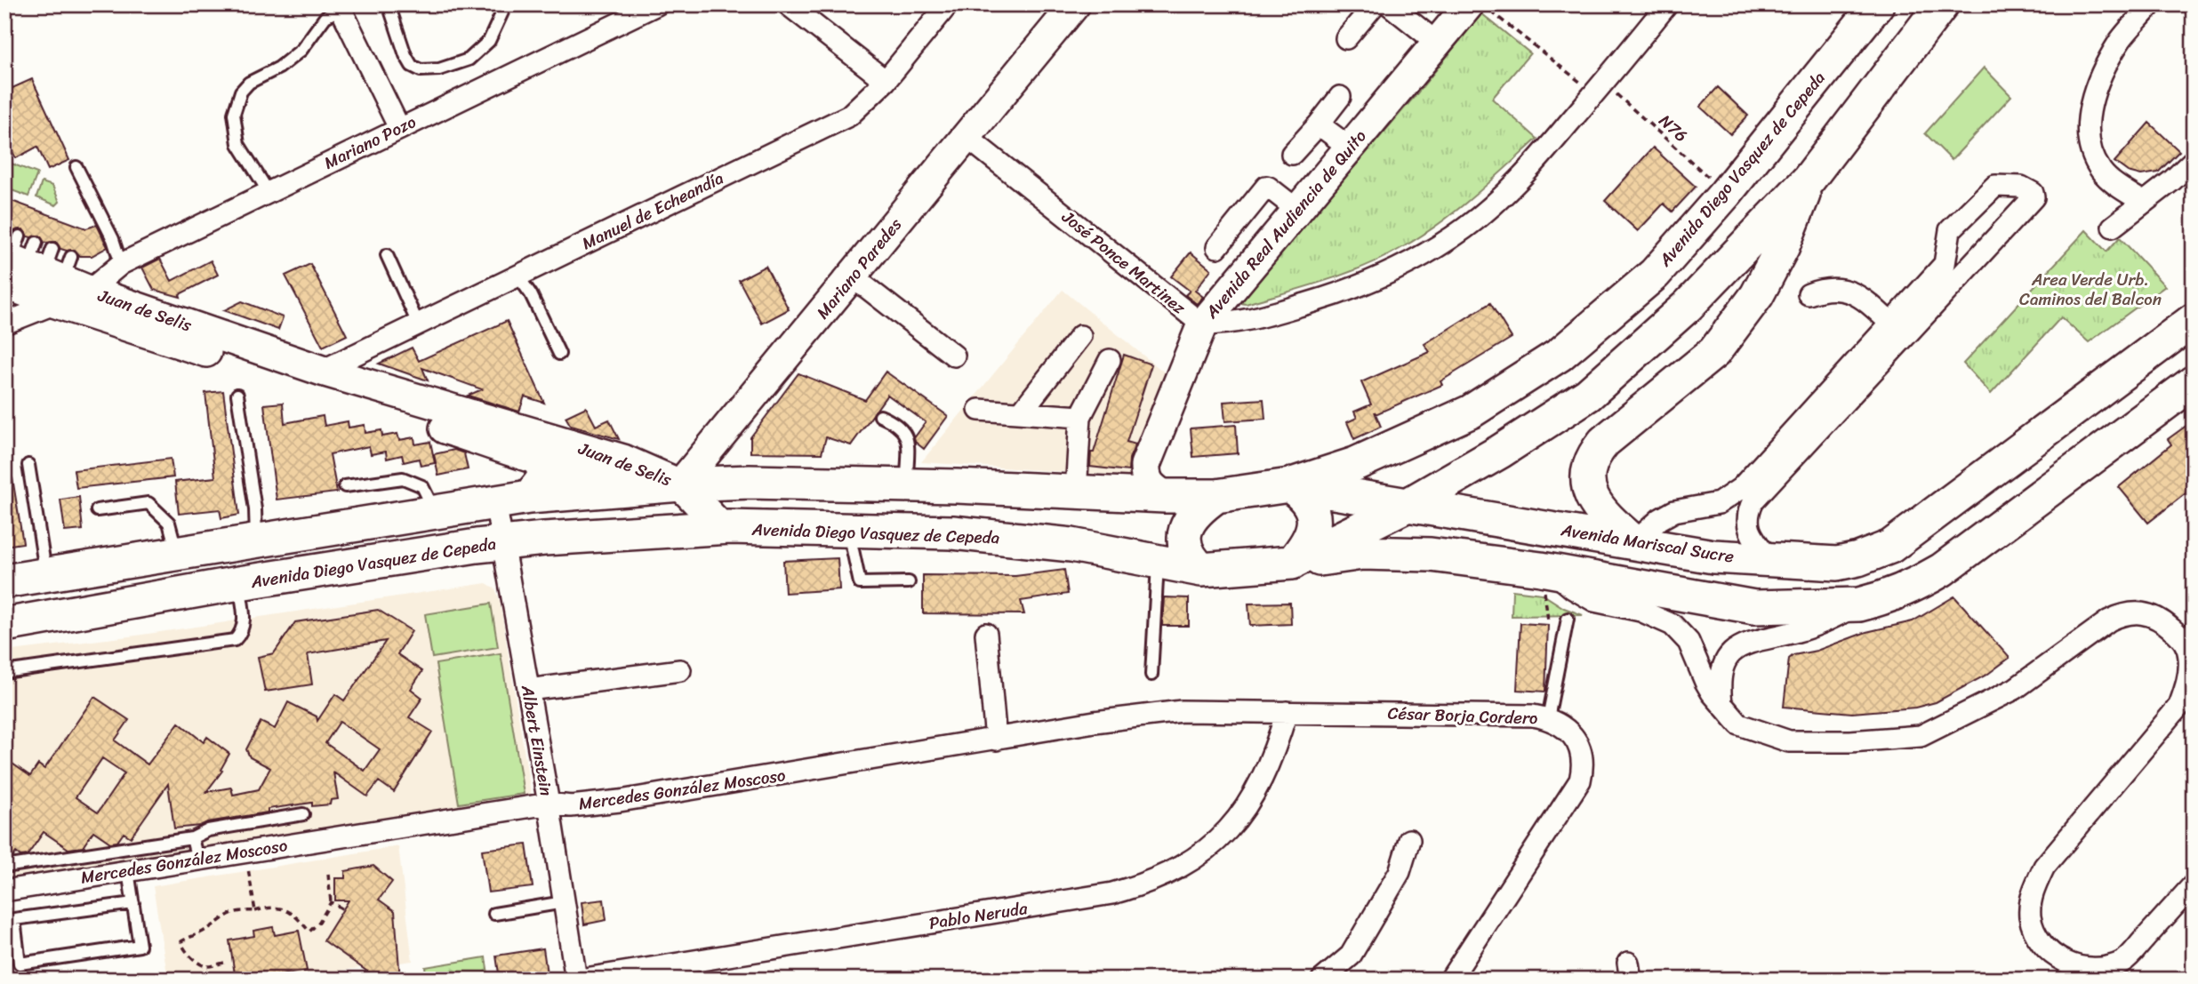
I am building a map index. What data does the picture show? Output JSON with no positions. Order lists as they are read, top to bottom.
{
  "streets": {
    "main road": [
      "Avenida Diego Vasquez de Cepeda",
      "Avenida Real Audiencia de Quito",
      "Mariano Paredes",
      "Juan de Selis",
      "Avenida Mariscal Sucre"
    ],
    "street": [
      "Mariano Pozo",
      "Manuel de Echeandía",
      "José Ponce Martinez",
      "César Borja Cordero",
      "Albert Einstein",
      "Mercedes González Moscoso",
      "Pablo Neruda"
    ],
    "path": ["N76"]
  },
  "crossings": [
    ["N76", "Avenida Diego Vasquez de Cepeda"],
    ["N76", "José Ponce Martinez"],
    ["Mariano Pozo", "Juan de Selis"],
    ["Avenida Diego Vasquez de Cepeda", "Avenida Real Audiencia de Quito"],
    ["Avenida Diego Vasquez de Cepeda", "Mariano Paredes"],
    ["Avenida Diego Vasquez de Cepeda", "Juan de Selis"],
    ["Avenida Diego Vasquez de Cepeda", "Avenida Mariscal Sucre"],
    ["Avenida Diego Vasquez de Cepeda", "Albert Einstein"],
    ["Manuel de Echeandía", "Juan de Selis"],
    ["Avenida Real Audiencia de Quito", "José Ponce Martinez"],
    ["José Ponce Martinez", "Mariano Paredes"],
    ["Mariano Paredes", "Juan de Selis"],
    ["César Borja Cordero", "Mercedes González Moscoso"],
    ["César Borja Cordero", "Pablo Neruda"],
    ["Albert Einstein", "Mercedes González Moscoso"],
    ["Albert Einstein", "Pablo Neruda"],
    ["Mercedes González Moscoso", "Pablo Neruda"]
  ],
  "parks": ["Area Verde Urb. Caminos del Balcon"]
}
